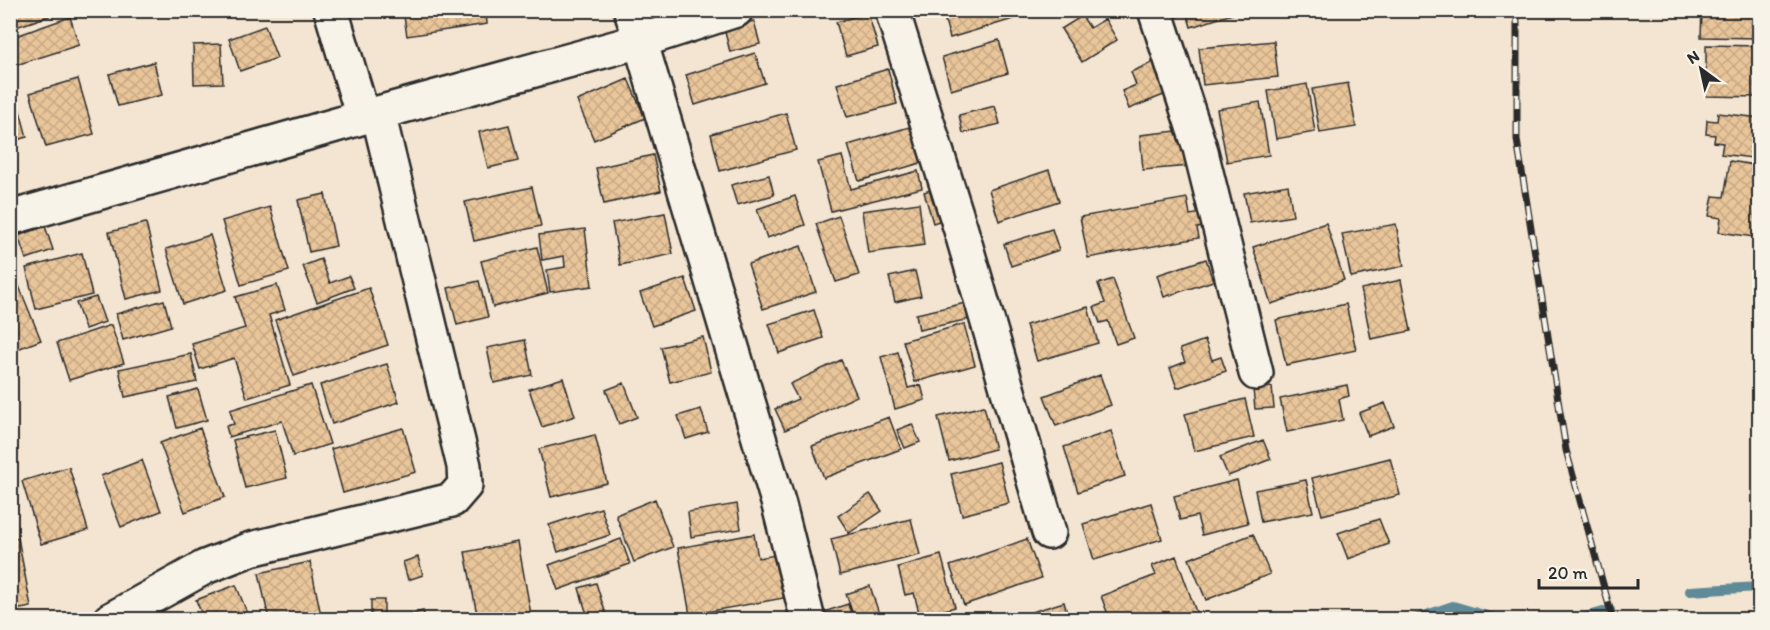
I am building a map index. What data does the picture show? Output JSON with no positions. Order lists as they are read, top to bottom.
{
  "scale_bar": "20 m",
  "north": "top left"
}
